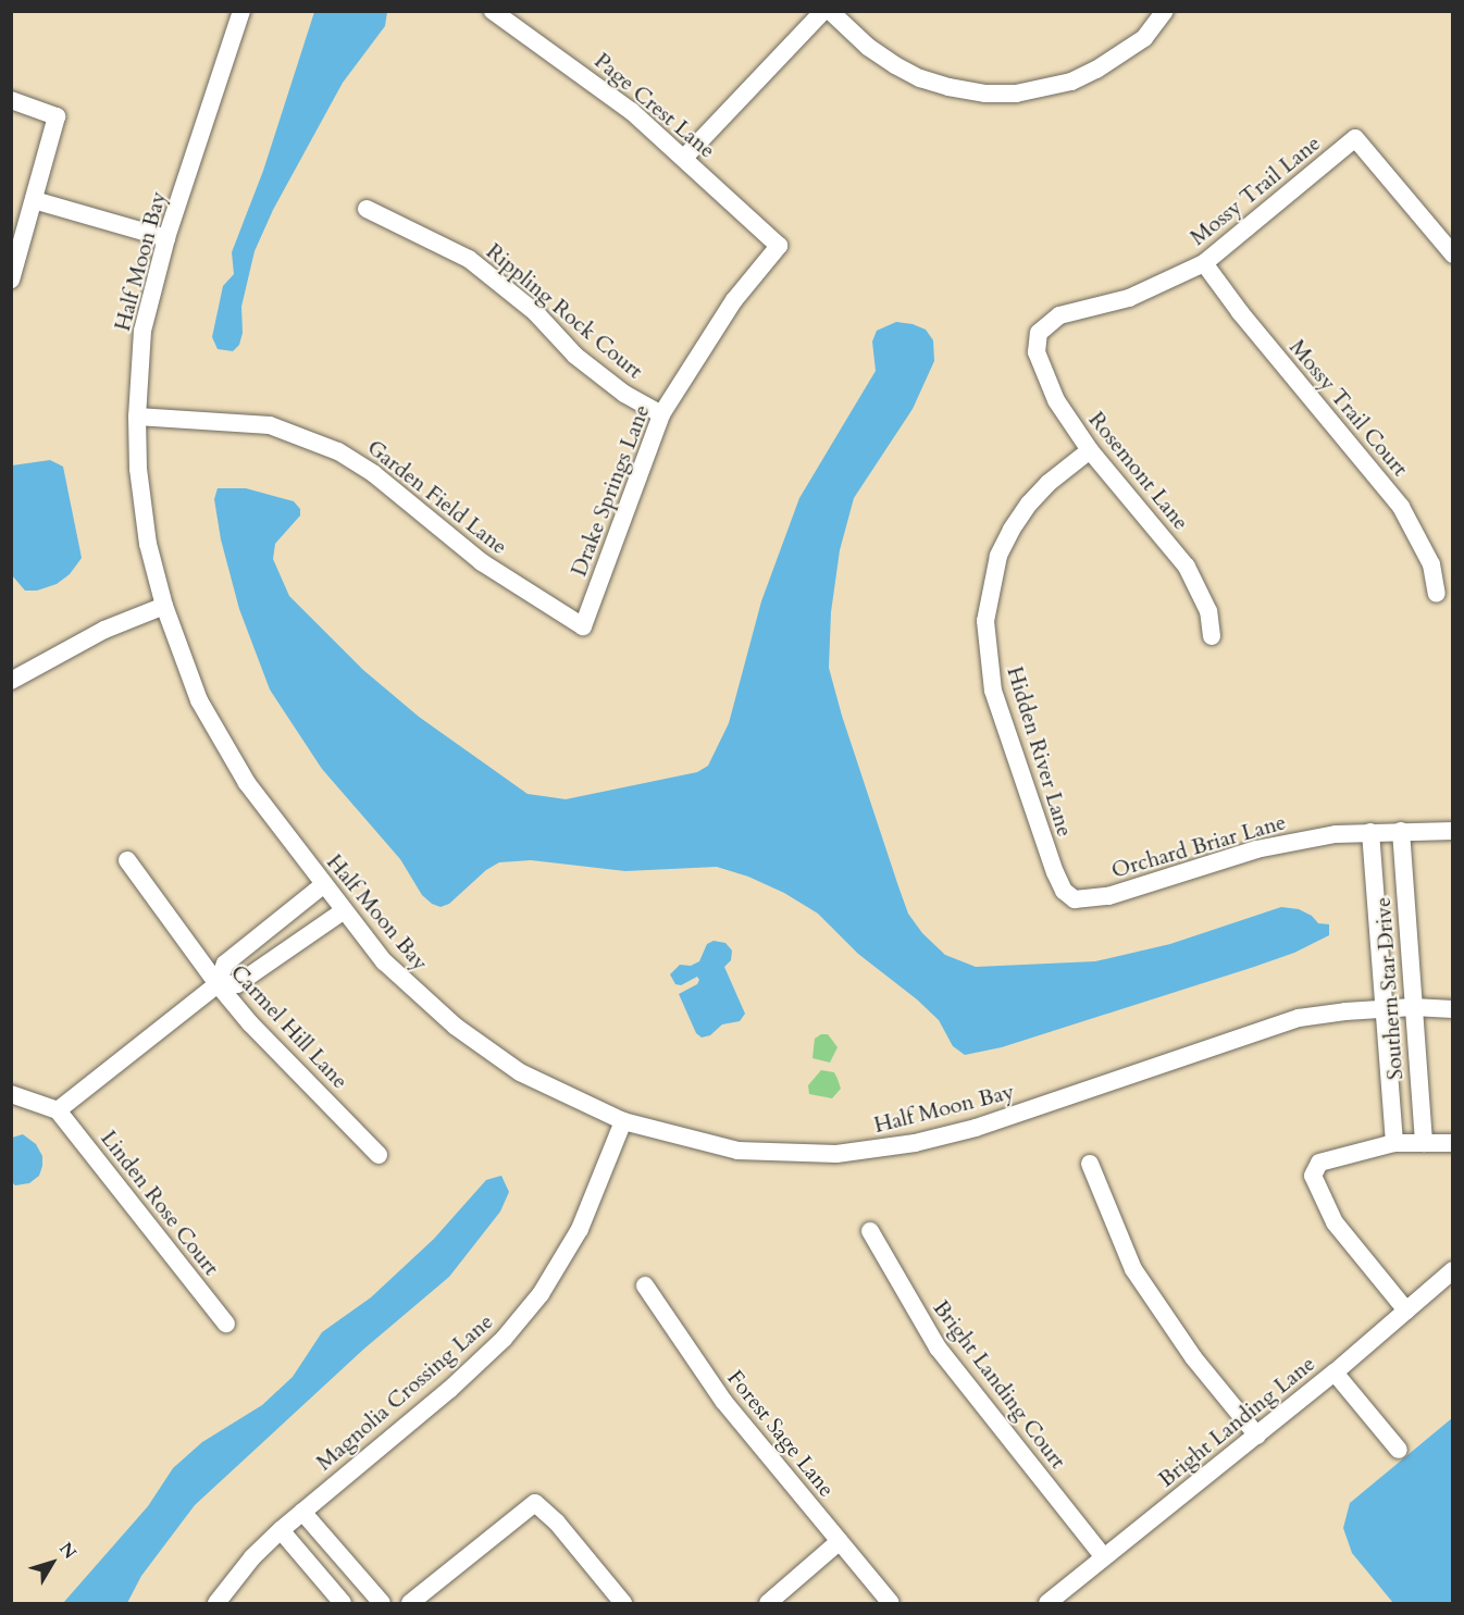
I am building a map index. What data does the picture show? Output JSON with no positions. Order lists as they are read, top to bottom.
{
  "streets": {
    "street": [
      "Page Crest Lane",
      "Mossy Trail Lane",
      "Half Moon Bay",
      "Rippling Rock Court",
      "Mossy Trail Court",
      "Rosemont Lane",
      "Drake Springs Lane",
      "Garden Field Lane",
      "Hidden River Lane",
      "Orchard Briar Lane",
      "Southern Star Drive",
      "Carmel Hill Lane",
      "Linden Rose Court",
      "Bright Landing Court",
      "Magnolia Crossing Lane",
      "Bright Landing Lane",
      "Forest Sage Lane"
    ]
  },
  "crossings": [
    ["Page Crest Lane", "Drake Springs Lane"],
    ["Mossy Trail Lane", "Mossy Trail Court"],
    ["Mossy Trail Lane", "Rosemont Lane"],
    ["Half Moon Bay", "Garden Field Lane"],
    ["Half Moon Bay", "Southern Star Drive"],
    ["Half Moon Bay", "Magnolia Crossing Lane"],
    ["Rippling Rock Court", "Drake Springs Lane"],
    ["Rosemont Lane", "Hidden River Lane"],
    ["Drake Springs Lane", "Garden Field Lane"],
    ["Hidden River Lane", "Orchard Briar Lane"],
    ["Orchard Briar Lane", "Southern Star Drive"],
    ["Bright Landing Court", "Bright Landing Lane"]
  ],
  "north": "top right"
}
